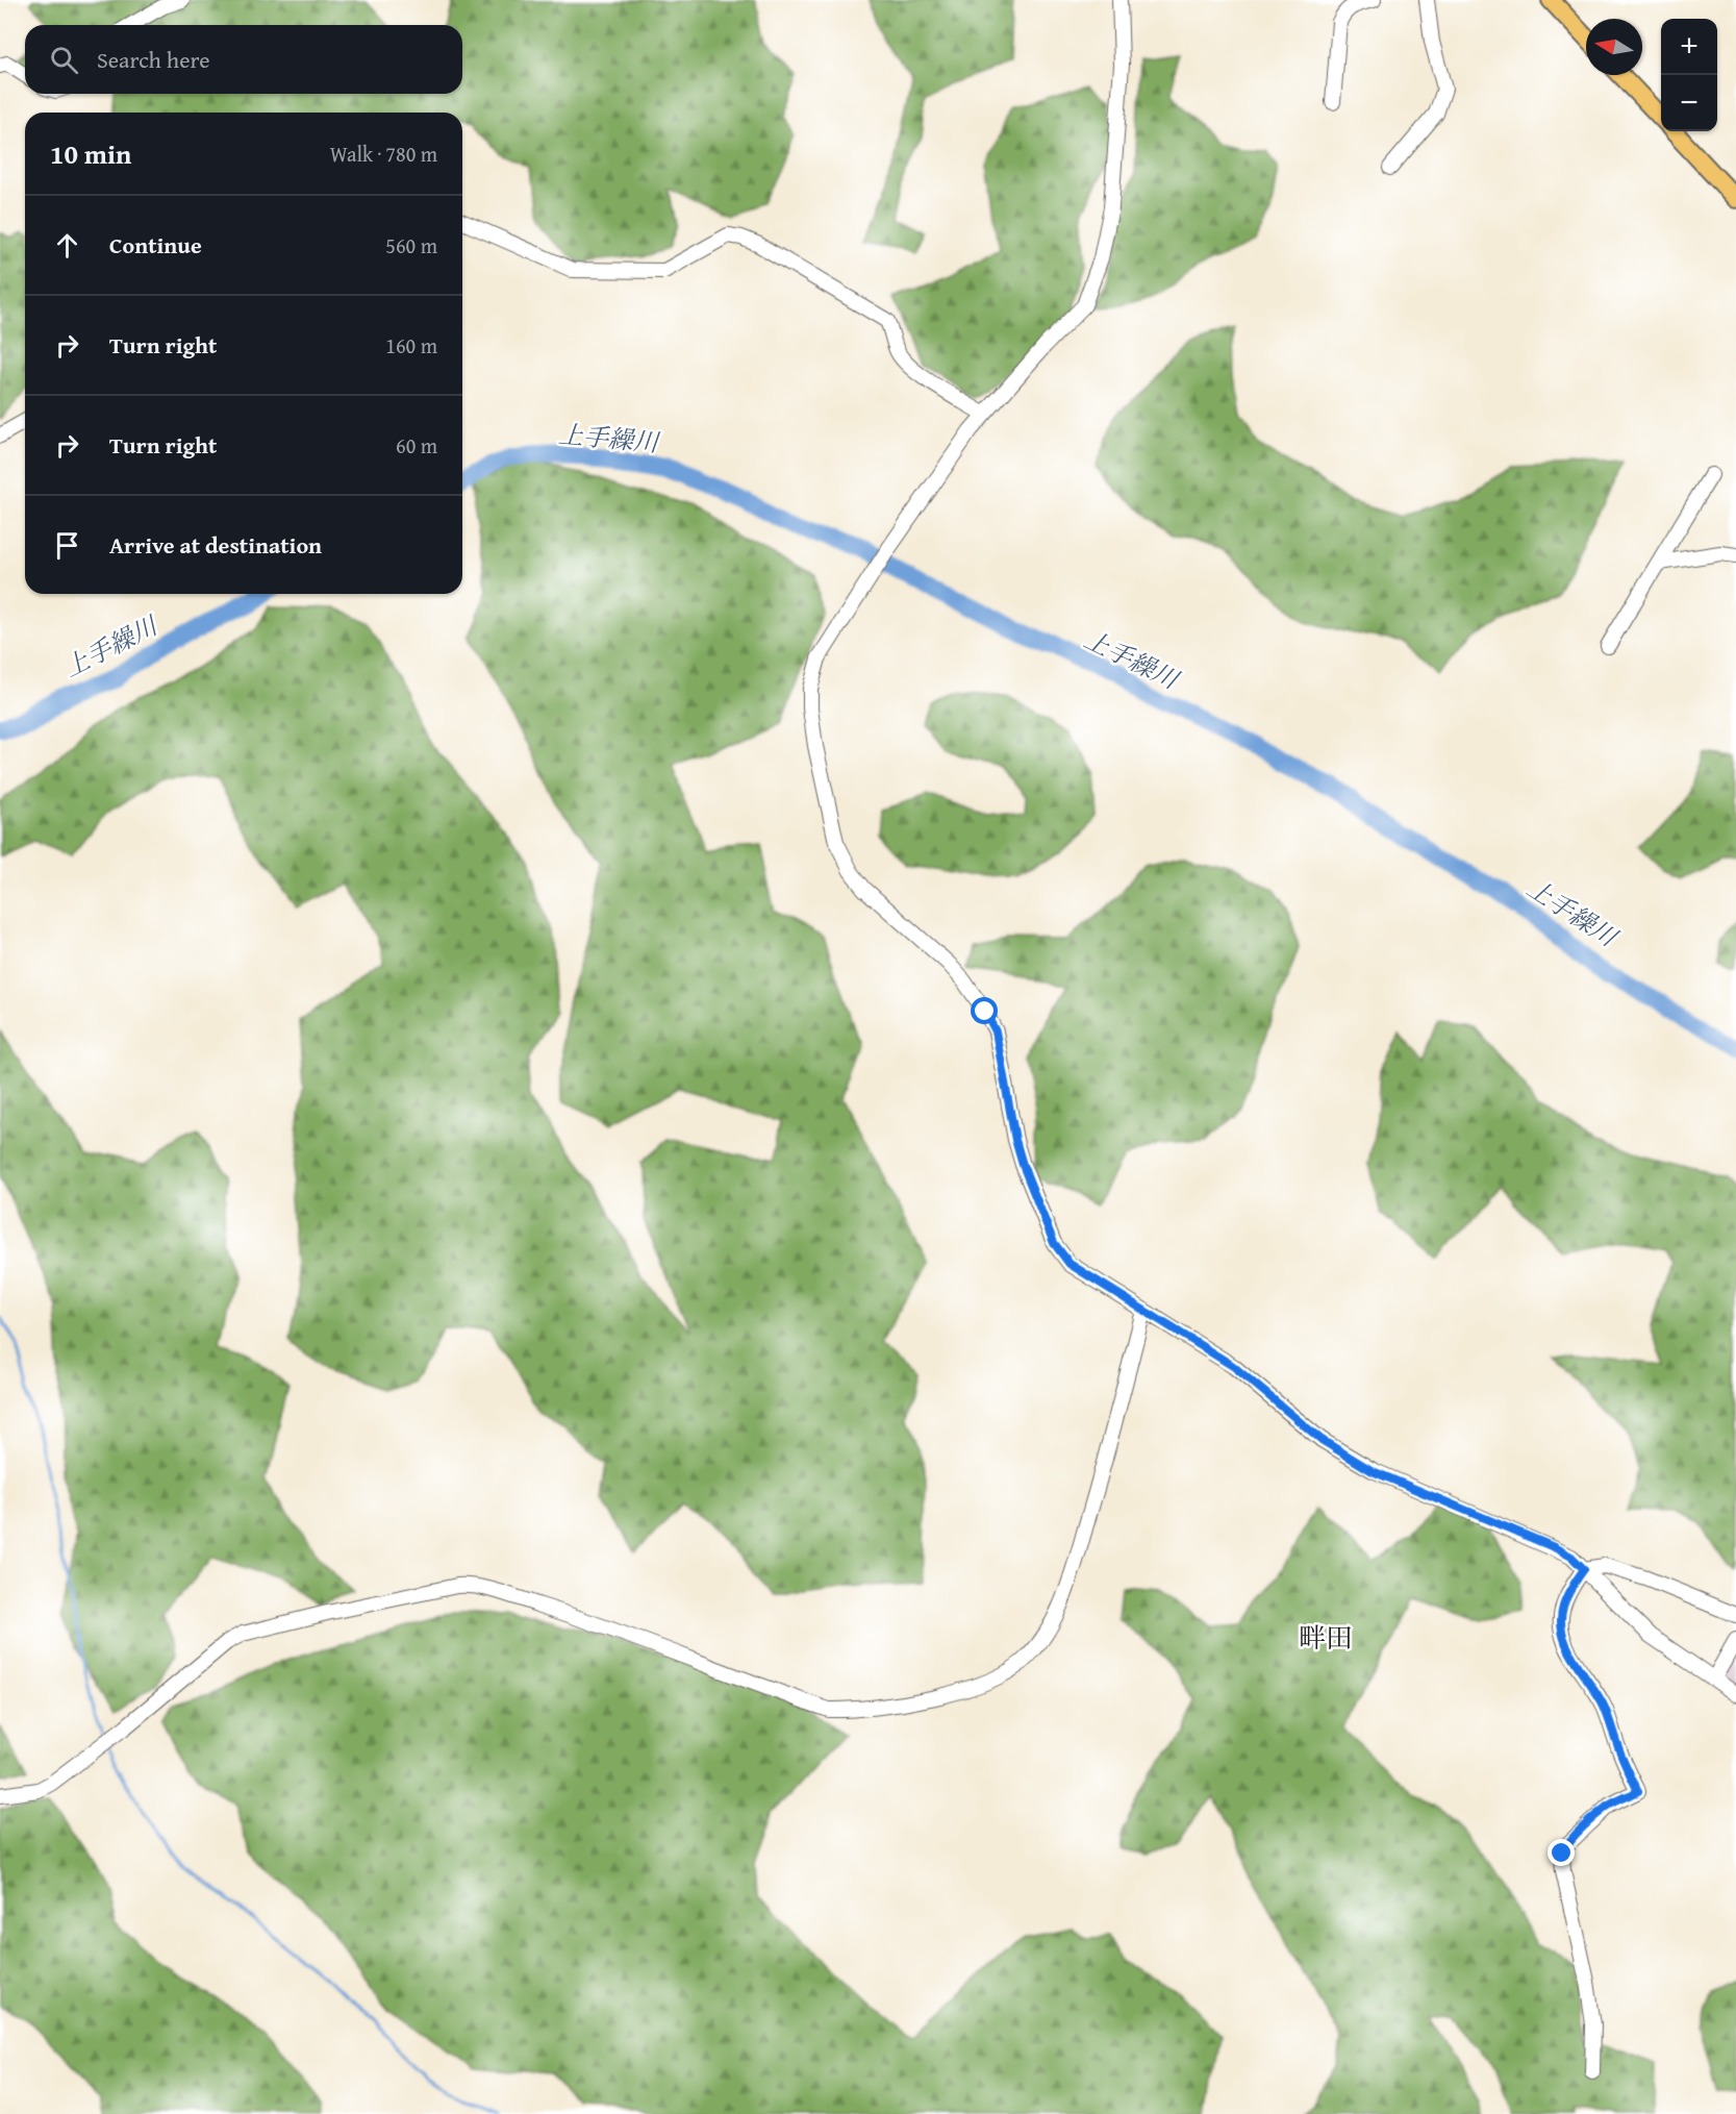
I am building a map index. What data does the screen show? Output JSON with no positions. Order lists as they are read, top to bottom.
{
  "districts": ["畔田"],
  "water": ["上手繰川"],
  "north": "left",
  "page": {
    "map_buttons": ["+", "−"],
    "search": "Search here",
    "heading": ["10 min", "Walk · 780 m"],
    "list": [
      ["Continue", "560 m"],
      ["Turn right", "160 m"],
      ["Turn right", "60 m"],
      "Arrive at destination"
    ]
  }
}
